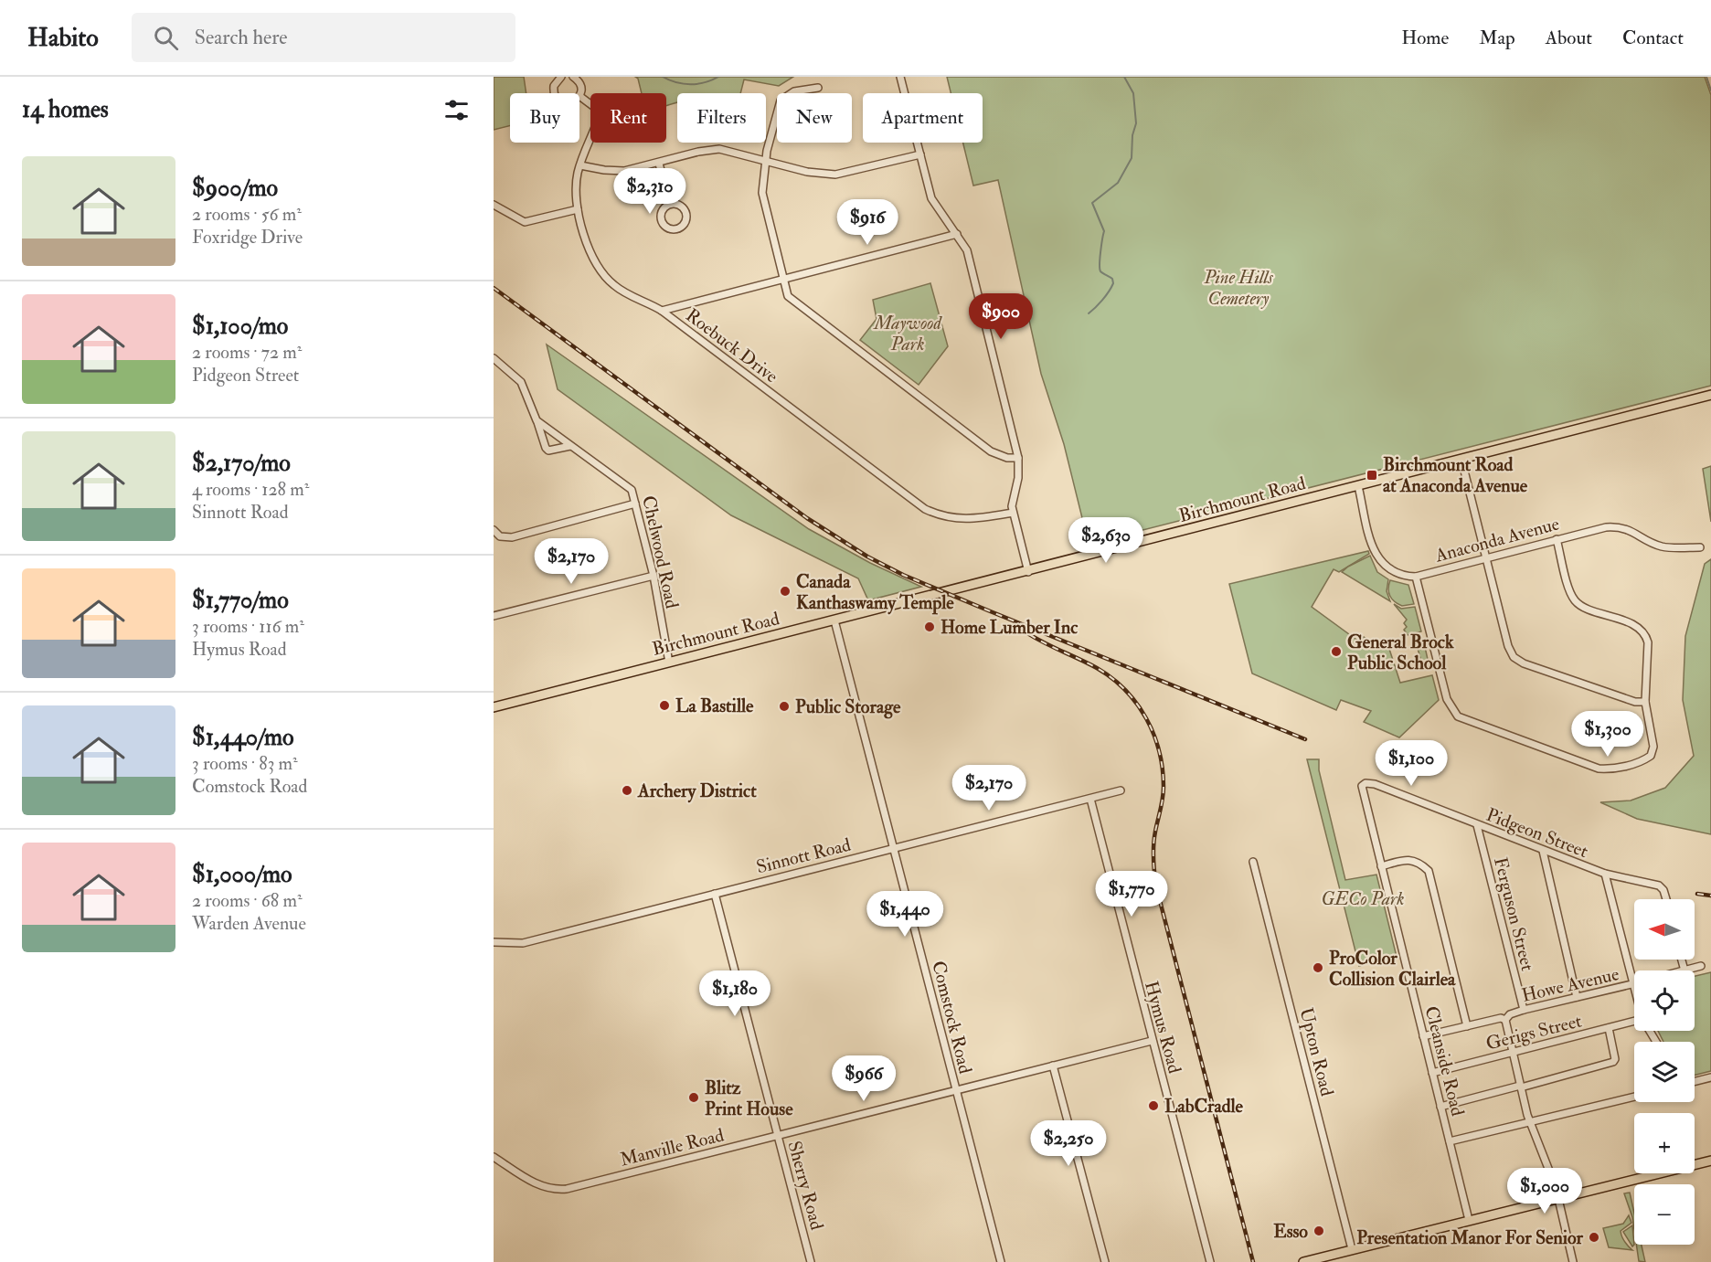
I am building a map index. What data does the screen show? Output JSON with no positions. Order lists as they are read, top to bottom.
{
  "streets": {
    "main road": ["Birchmount Road"],
    "street": [
      "Roebuck Drive",
      "Anaconda Avenue",
      "Chelwood Road",
      "Pidgeon Street",
      "Sinnott Road",
      "Ferguson Street",
      "Howe Avenue",
      "Comstock Road",
      "Hymus Road",
      "Gerigs Street",
      "Upton Road",
      "Cleanside Road",
      "Manville Road",
      "Sherry Road"
    ]
  },
  "crossings": [
    ["Birchmount Road", "Anaconda Avenue"],
    ["Birchmount Road", "Chelwood Road"],
    ["Birchmount Road", "Comstock Road"],
    ["Pidgeon Street", "Ferguson Street"],
    ["Pidgeon Street", "Cleanside Road"],
    ["Sinnott Road", "Comstock Road"],
    ["Sinnott Road", "Hymus Road"],
    ["Sinnott Road", "Sherry Road"],
    ["Ferguson Street", "Howe Avenue"],
    ["Howe Avenue", "Cleanside Road"],
    ["Comstock Road", "Manville Road"],
    ["Hymus Road", "Manville Road"],
    ["Gerigs Street", "Cleanside Road"],
    ["Manville Road", "Sherry Road"]
  ],
  "parks": ["Pine Hills Cemetery", "Maywood Park", "GECo Park"],
  "places": {
    "transit": ["Birchmount Road at Anaconda Avenue"],
    "other": [
      "Canada Kanthaswamy Temple",
      "Home Lumber Inc",
      "General Brock Public School",
      "La Bastille",
      "Public Storage",
      "Archery District",
      "ProColor Collision Clairlea",
      "Blitz Print House",
      "LabCradle",
      "Esso",
      "Presentation Manor For Senior"
    ]
  },
  "north": "left",
  "page": {
    "header": "Habito",
    "search": "Search here",
    "nav": [
      "Home",
      "Map",
      "About",
      "Contact"
    ],
    "heading": "14 homes",
    "chip": [
      "Buy",
      "Rent",
      "Filters",
      "New",
      "Apartment"
    ],
    "list": [
      {
        "name": "$900/mo",
        "note": "2 rooms · 56 m² · Foxridge Drive"
      },
      {
        "name": "$1,100/mo",
        "note": "2 rooms · 72 m² · Pidgeon Street"
      },
      {
        "name": "$2,170/mo",
        "note": "4 rooms · 128 m² · Sinnott Road"
      },
      {
        "name": "$1,770/mo",
        "note": "3 rooms · 116 m² · Hymus Road"
      },
      {
        "name": "$1,440/mo",
        "note": "3 rooms · 83 m² · Comstock Road"
      },
      {
        "name": "$1,000/mo",
        "note": "2 rooms · 68 m² · Warden Avenue"
      }
    ],
    "price": [
      "$2,310",
      "$916",
      "$900",
      "$2,630",
      "$2,170",
      "$1,300",
      "$1,100",
      "$2,170",
      "$1,770",
      "$1,440",
      "$1,180",
      "$966",
      "$2,250",
      "$1,000"
    ],
    "map_buttons": ["+", "−"]
  }
}
